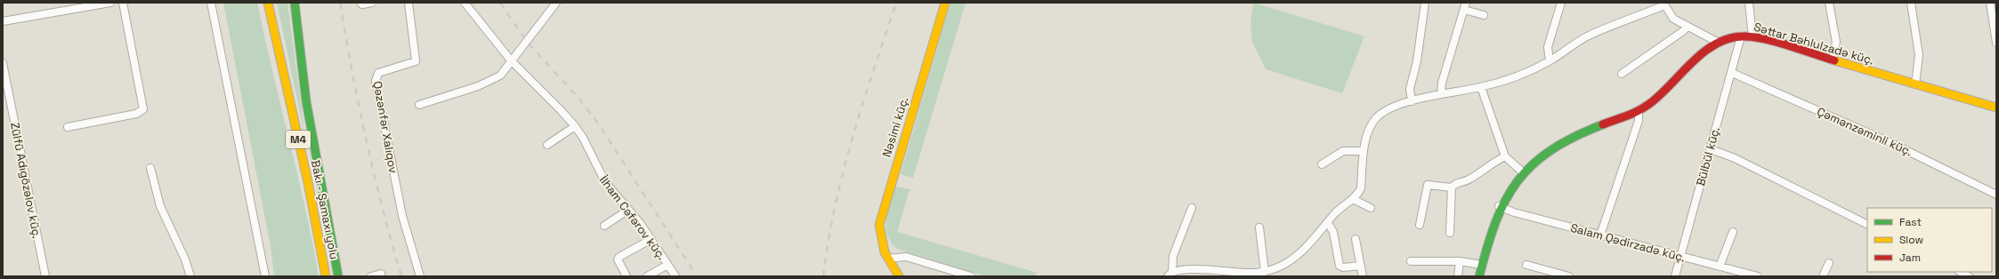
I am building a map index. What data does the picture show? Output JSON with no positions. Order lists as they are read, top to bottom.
{
  "streets": {
    "main road": [
      "Səttar Bəhlulzadə küç.",
      "Nəsimi küç.",
      "M4",
      "Bakı - Şamaxı yolu"
    ],
    "street": [
      "Qəzənfər Xalıqov",
      "Çəmənzəminli küç.",
      "Bülbül küç.",
      "Zülfü Adıgözəlov küç.",
      "İlham Cəfərov küç.",
      "Salam Qədirzadə küç."
    ]
  },
  "crossings": [
    ["Səttar Bəhlulzadə küç.", "Bülbül küç."],
    ["Səttar Bəhlulzadə küç.", "Salam Qədirzadə küç."],
    ["Çəmənzəminli küç.", "Bülbül küç."],
    ["Bülbül küç.", "Salam Qədirzadə küç."]
  ],
  "legend": ["Fast", "Slow", "Jam"]
}
